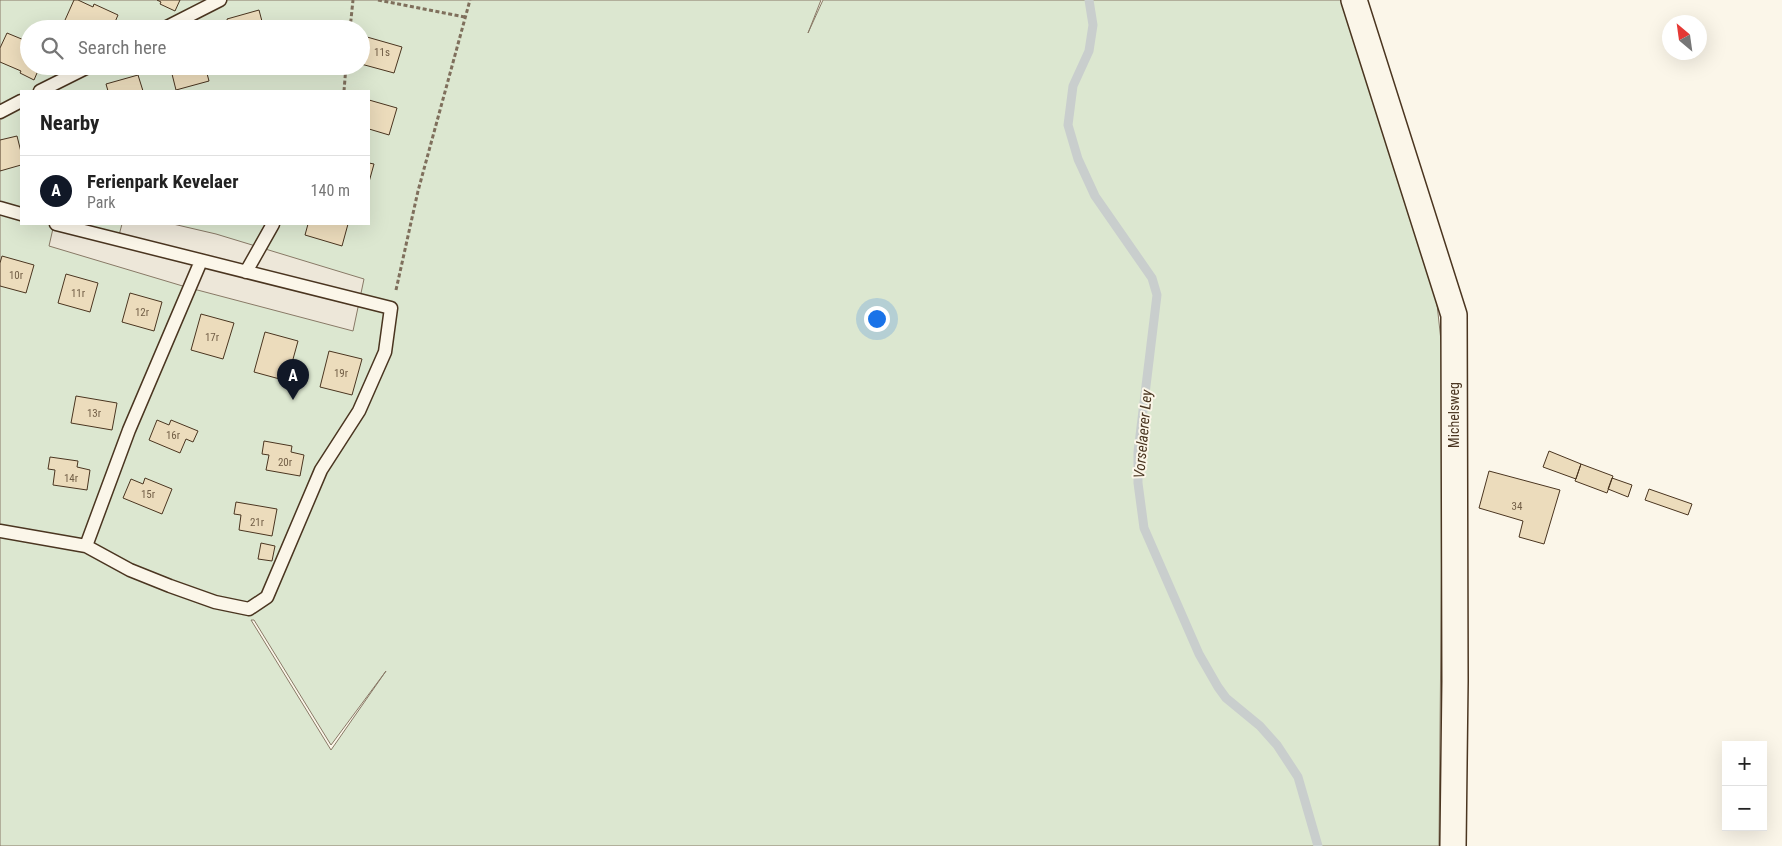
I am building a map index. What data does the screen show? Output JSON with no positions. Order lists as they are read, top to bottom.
{
  "streets": {
    "street": ["Michelsweg"]
  },
  "water": ["Vorselaerer Ley"],
  "house_numbers": [
    "11s",
    "10r",
    "11r",
    "12r",
    "17r",
    "19r",
    "13r",
    "16r",
    "20r",
    "14r",
    "15r",
    "34",
    "21r"
  ],
  "north": "top left",
  "page": {
    "search": "Search here",
    "heading": "Nearby",
    "list": [
      {
        "mark": "A",
        "name": "Ferienpark Kevelaer",
        "note": "Park",
        "value": "140 m"
      }
    ],
    "pins": "A",
    "map_buttons": ["+", "−"]
  }
}
